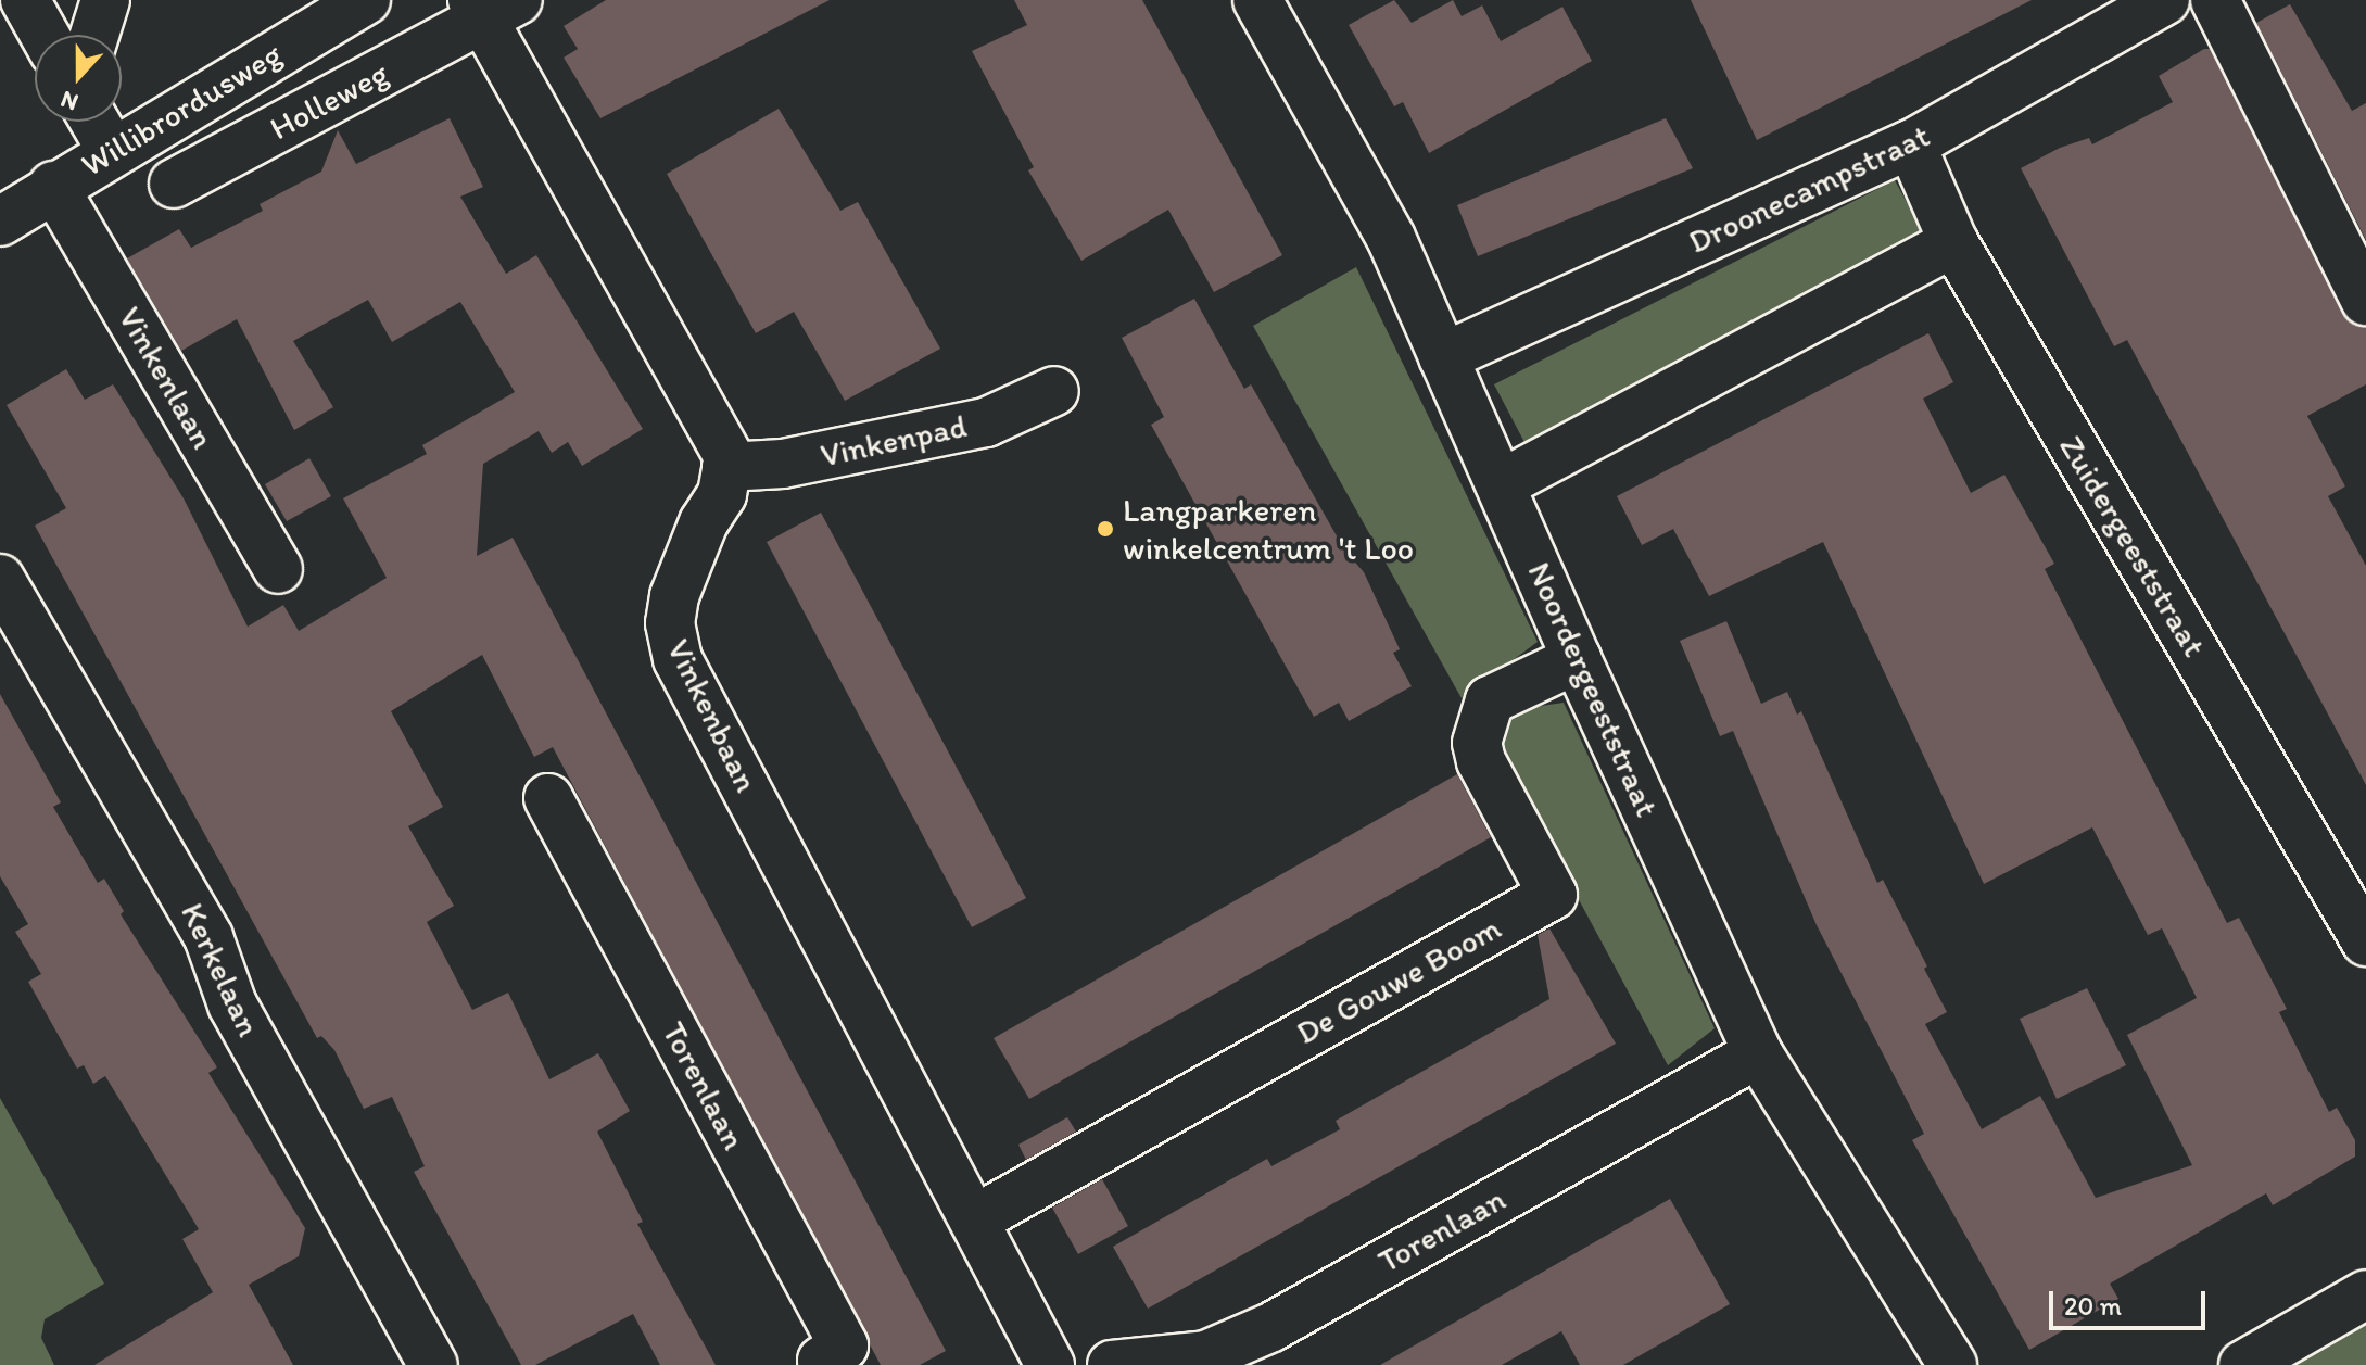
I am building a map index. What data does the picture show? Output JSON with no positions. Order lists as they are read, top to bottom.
{
  "streets": {
    "street": [
      "Holleweg",
      "Willibrordusweg",
      "Droonecampstraat",
      "Vinkenlaan",
      "Vinkenpad",
      "Zuidergeeststraat",
      "Noordergeeststraat",
      "Vinkenbaan",
      "Kerkelaan",
      "De Gouwe Boom",
      "Torenlaan"
    ]
  },
  "crossings": [
    ["Willibrordusweg", "Vinkenlaan"],
    ["Droonecampstraat", "Zuidergeeststraat"],
    ["Droonecampstraat", "Noordergeeststraat"],
    ["Vinkenpad", "Vinkenbaan"],
    ["Noordergeeststraat", "De Gouwe Boom"],
    ["Noordergeeststraat", "Torenlaan"],
    ["Vinkenbaan", "De Gouwe Boom"]
  ],
  "places": ["Langparkeren winkelcentrum 't Loo"],
  "scale_bar": "20 m",
  "north": "bottom"
}
